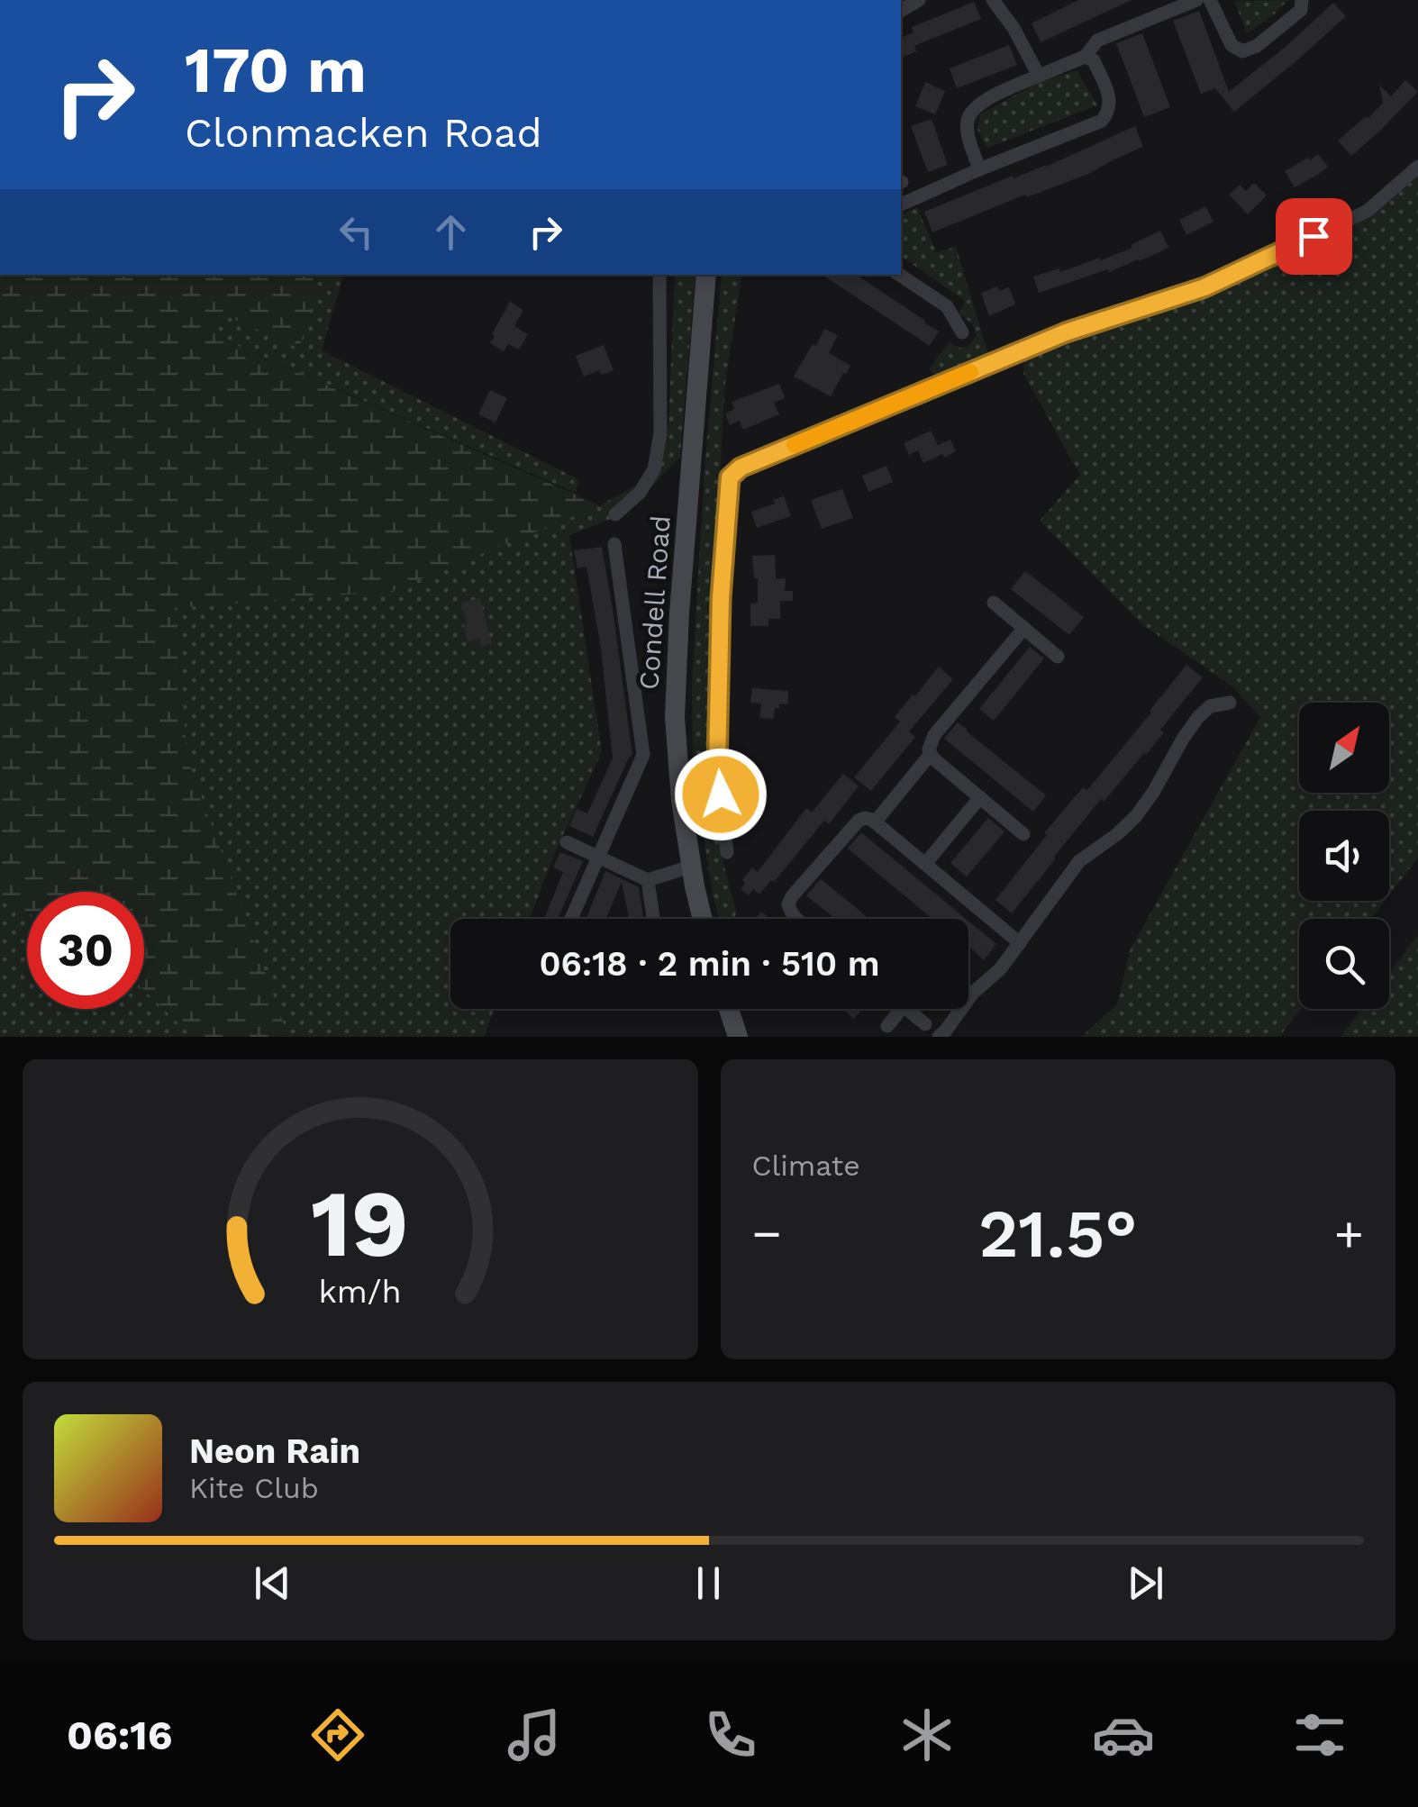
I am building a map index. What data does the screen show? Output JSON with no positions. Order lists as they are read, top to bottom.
{
  "streets": {
    "main road": ["Condell Road"]
  },
  "north": "top right",
  "page": {
    "turn": ["170 m", "Clonmacken Road"],
    "limit": "30",
    "trip": "06:18 · 2 min · 510 m",
    "tile": "Climate",
    "heat": ["−", "21.5°", "+"],
    "song": ["Neon Rain", "Kite Club"],
    "tabs": "06:16",
    "gauge": ["19", "km/h"]
  }
}
